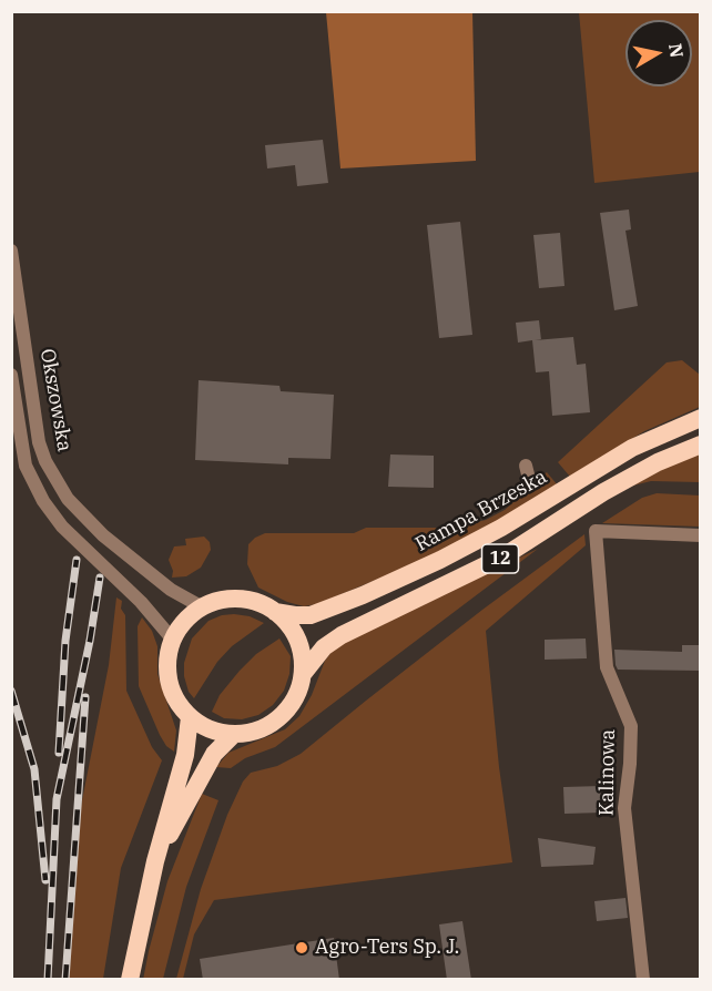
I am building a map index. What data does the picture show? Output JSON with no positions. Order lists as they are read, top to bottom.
{
  "streets": {
    "highway": ["Rampa Brzeska", "12"],
    "street": ["Okszowska", "Kalinowa"]
  },
  "crossings": [
    ["Okszowska", "Rampa Brzeska"],
    ["Okszowska", "12"],
    ["Rampa Brzeska", "12"]
  ],
  "places": ["Agro-Ters Sp. J."],
  "north": "right"
}
